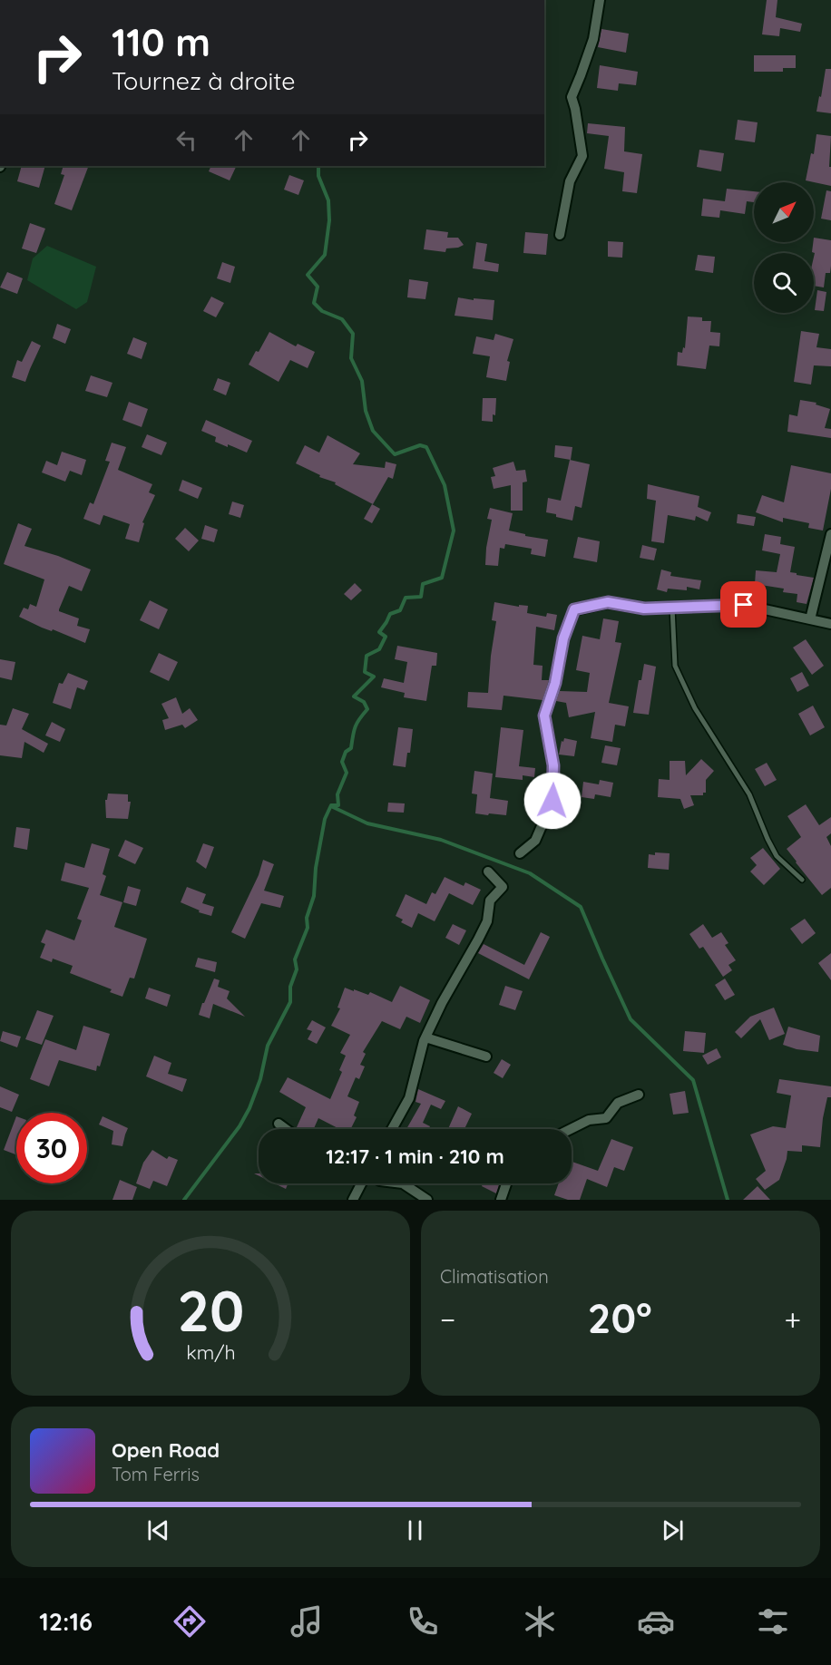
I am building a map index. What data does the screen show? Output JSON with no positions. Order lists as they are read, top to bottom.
{
  "north": "top right",
  "page": {
    "turn": ["110 m", "Tournez à droite"],
    "limit": "30",
    "trip": "12:17 · 1 min · 210 m",
    "tile": "Climatisation",
    "heat": ["−", "20°", "+"],
    "song": ["Open Road", "Tom Ferris"],
    "tabs": "12:16",
    "gauge": ["20", "km/h"]
  }
}
